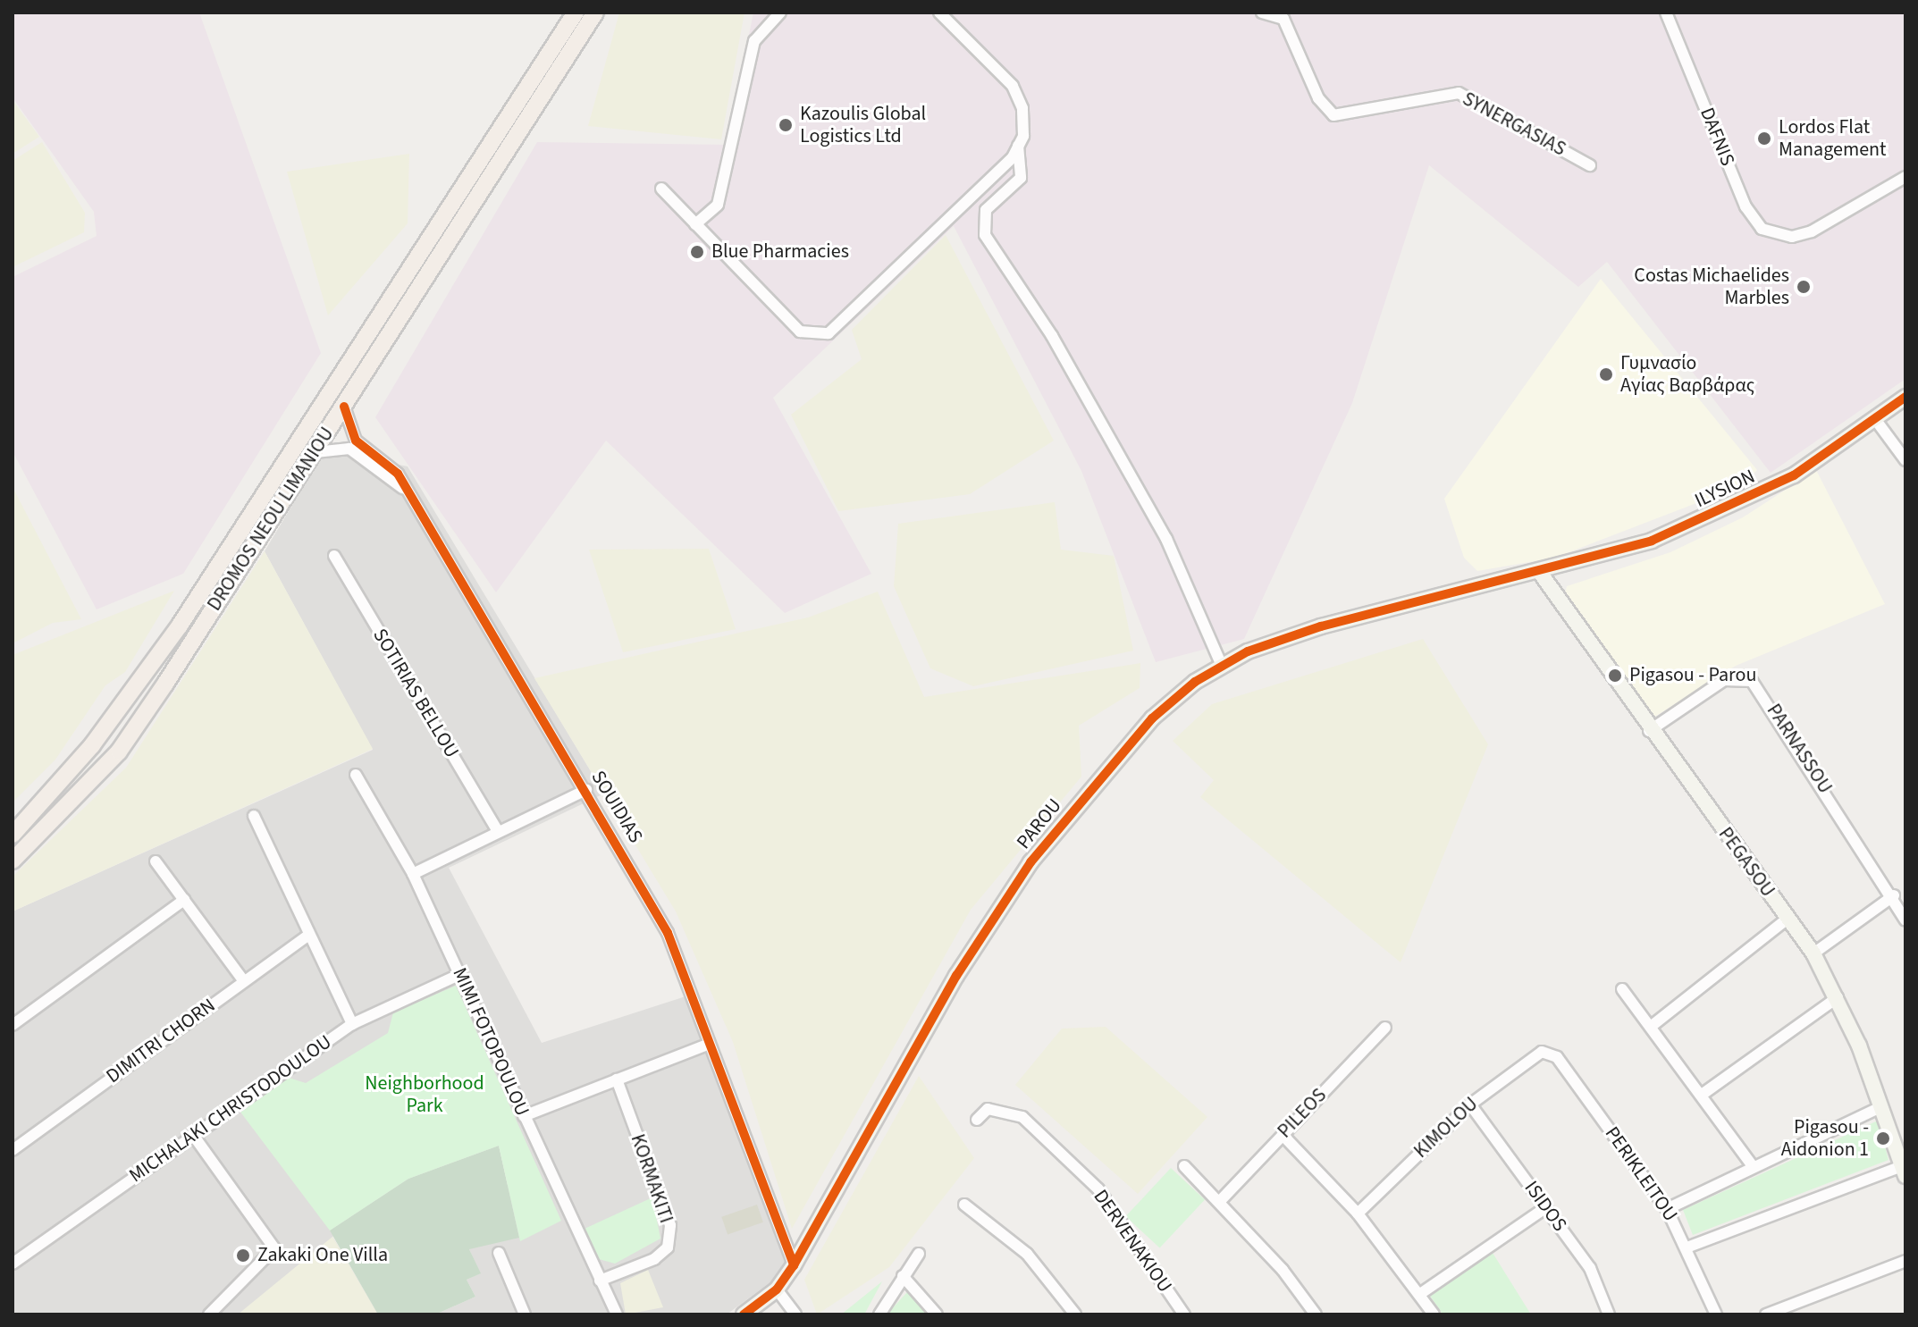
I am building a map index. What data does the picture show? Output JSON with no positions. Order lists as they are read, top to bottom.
{
  "streets": {
    "main road": ["DROMOS NEOU LIMANIOU"],
    "street": [
      "SYNERGASIAS",
      "DAFNIS",
      "ILYSION",
      "SOTIRIAS BELLOU",
      "PARNASSOU",
      "SOUIDIAS",
      "PAROU",
      "PEGASOU",
      "DIMITRI CHORN",
      "MIMI FOTOPOULOU",
      "MICHALAKI CHRISTODOULOU",
      "PILEOS",
      "KIMOLOU",
      "PERIKLEITOU",
      "KORMAKITI",
      "ISIDOS",
      "DERVENAKIOU"
    ]
  },
  "crossings": [
    ["ILYSION", "PAROU"],
    ["ILYSION", "PEGASOU"],
    ["DROMOS NEOU LIMANIOU", "SOUIDIAS"],
    ["PARNASSOU", "PEGASOU"],
    ["SOUIDIAS", "PAROU"],
    ["PAROU", "PEGASOU"],
    ["MIMI FOTOPOULOU", "MICHALAKI CHRISTODOULOU"],
    ["MIMI FOTOPOULOU", "KORMAKITI"],
    ["KIMOLOU", "PERIKLEITOU"],
    ["KIMOLOU", "ISIDOS"]
  ],
  "parks": ["Neighborhood Park"],
  "places": [
    "Kazoulis Global Logistics Ltd",
    "Lordos Flat Management",
    "Blue Pharmacies",
    "Costas Michaelides Marbles",
    "Γυμνασίο Αγίας Βαρβάρας",
    "Pigasou - Parou",
    "Pigasou - Aidonion 1",
    "Zakaki One Villa"
  ]
}
